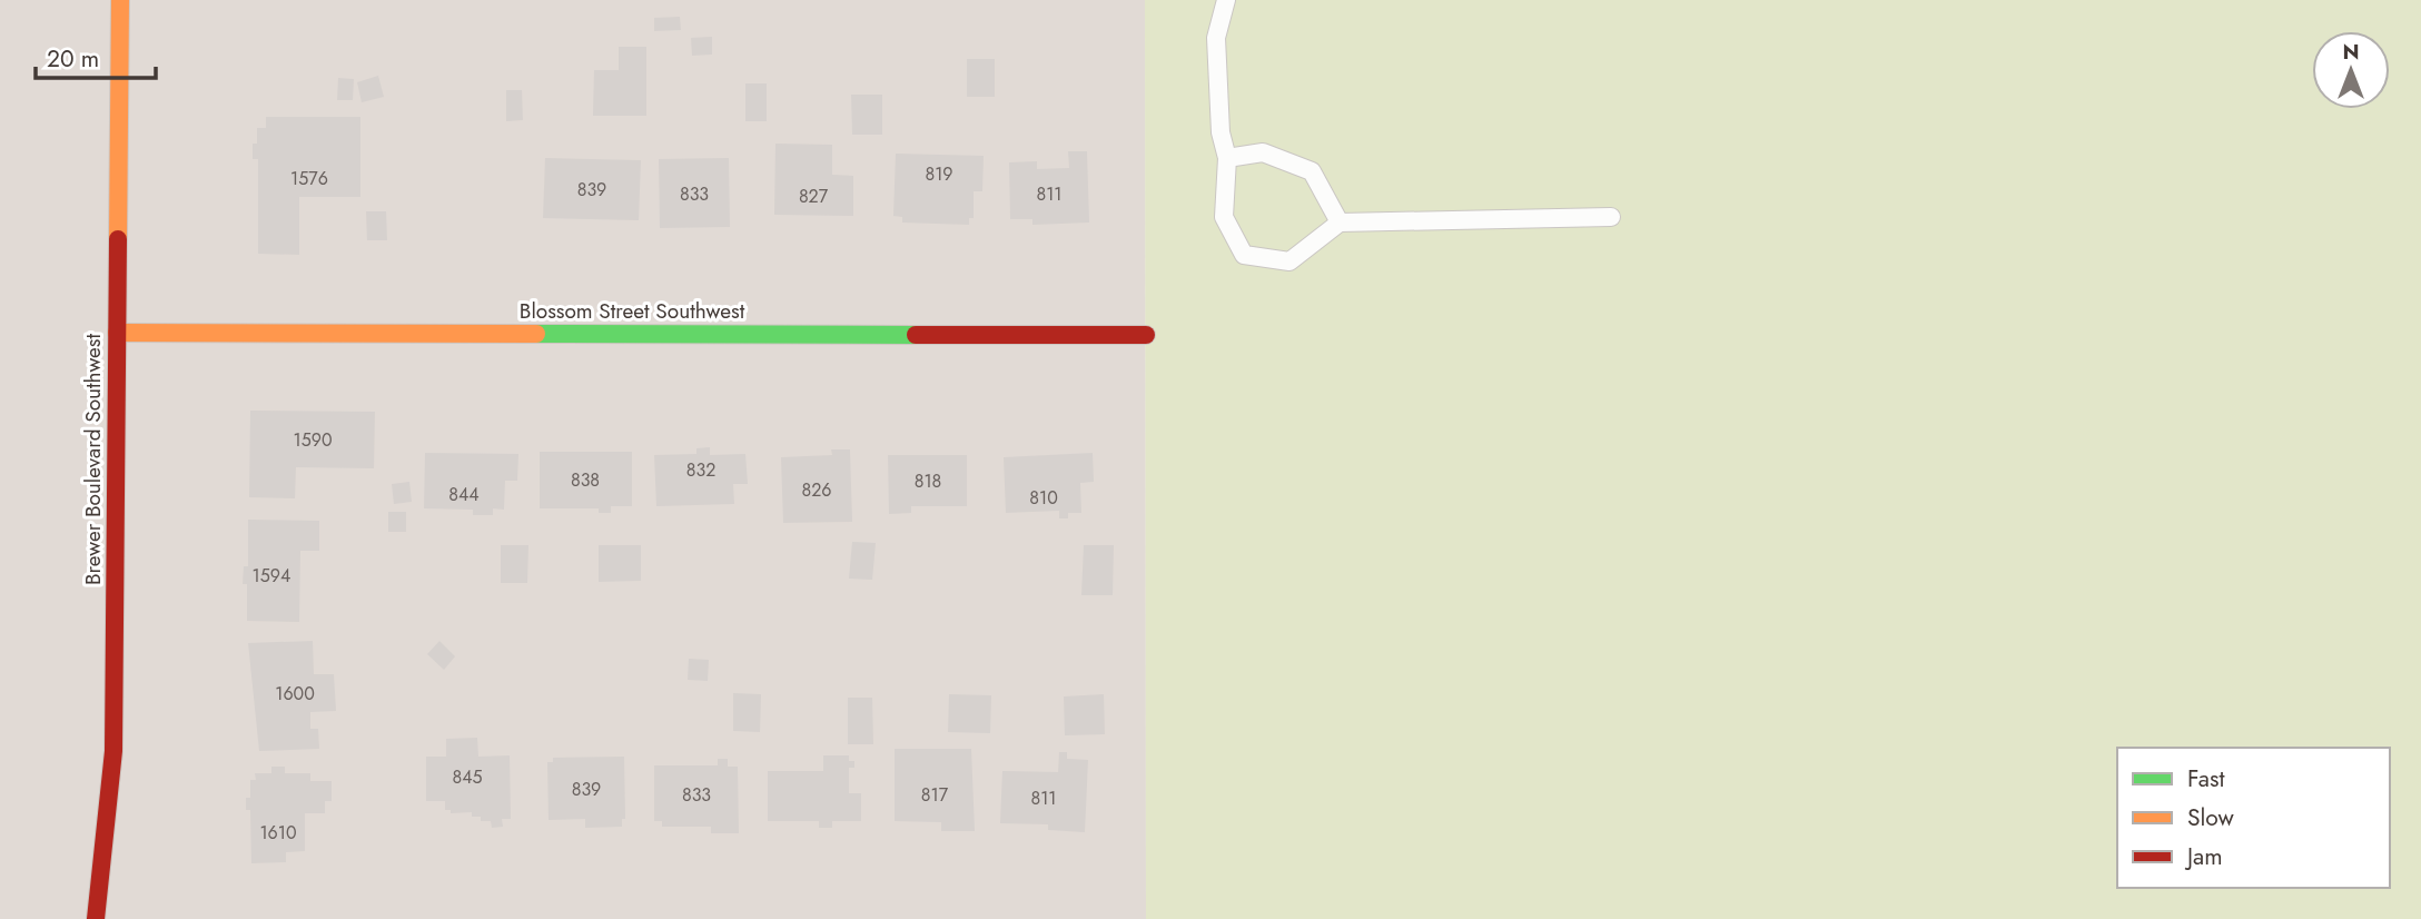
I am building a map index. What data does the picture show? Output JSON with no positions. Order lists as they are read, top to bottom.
{
  "streets": {
    "street": ["Blossom Street Southwest", "Brewer Boulevard Southwest"]
  },
  "crossings": [
    ["Blossom Street Southwest", "Brewer Boulevard Southwest"]
  ],
  "house_numbers": [
    "819",
    "1576",
    "839",
    "833",
    "811",
    "827",
    "1590",
    "832",
    "838",
    "818",
    "826",
    "844",
    "810",
    "1594",
    "1600",
    "845",
    "839",
    "833",
    "817",
    "811",
    "1610"
  ],
  "legend": ["Fast", "Slow", "Jam"],
  "scale_bar": "20 m",
  "north": "top"
}
